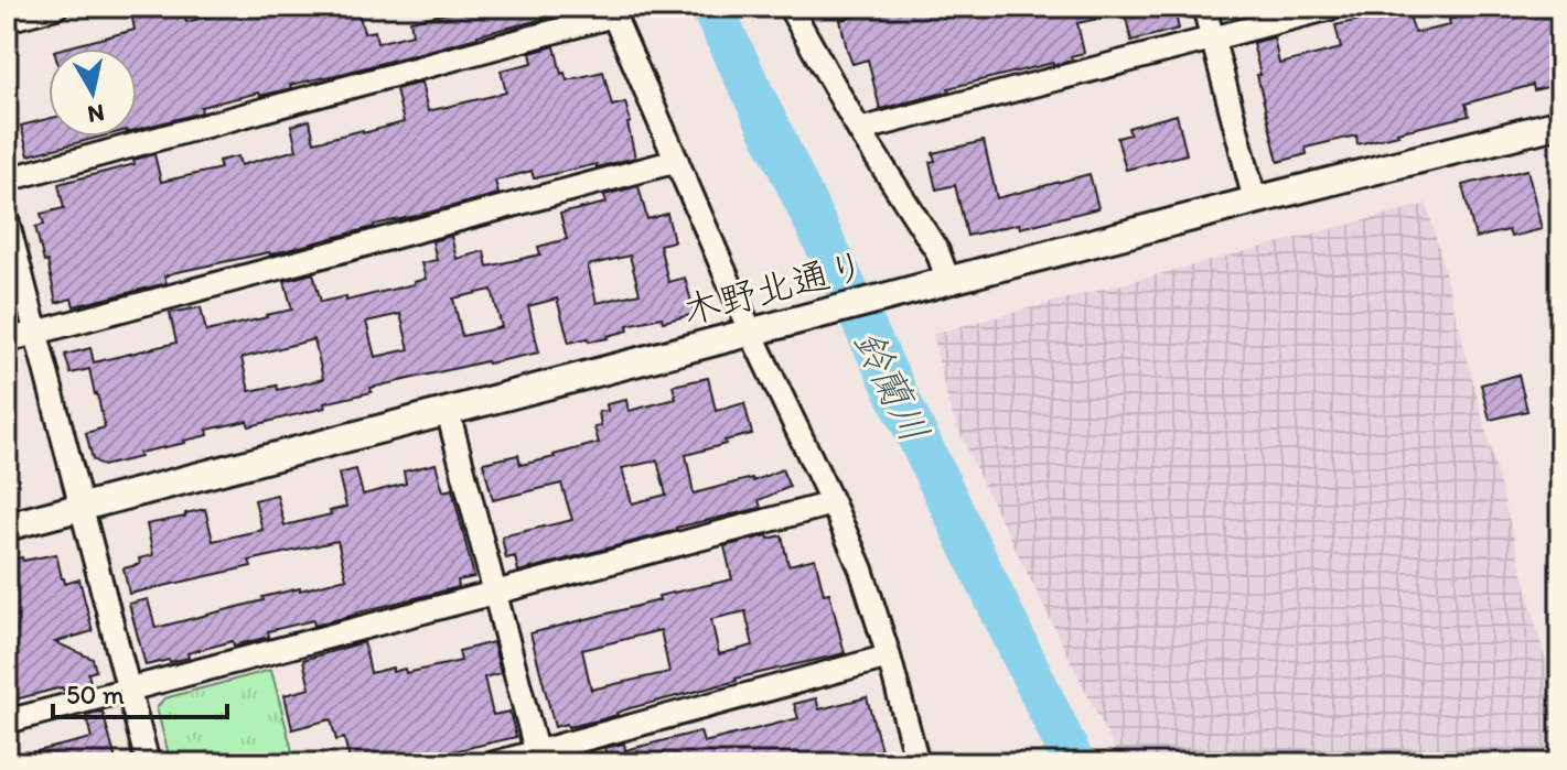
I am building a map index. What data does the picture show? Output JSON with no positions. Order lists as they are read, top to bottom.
{
  "streets": {
    "street": ["木野北通り"]
  },
  "water": ["鈴蘭川"],
  "scale_bar": "50 m",
  "north": "bottom"
}
